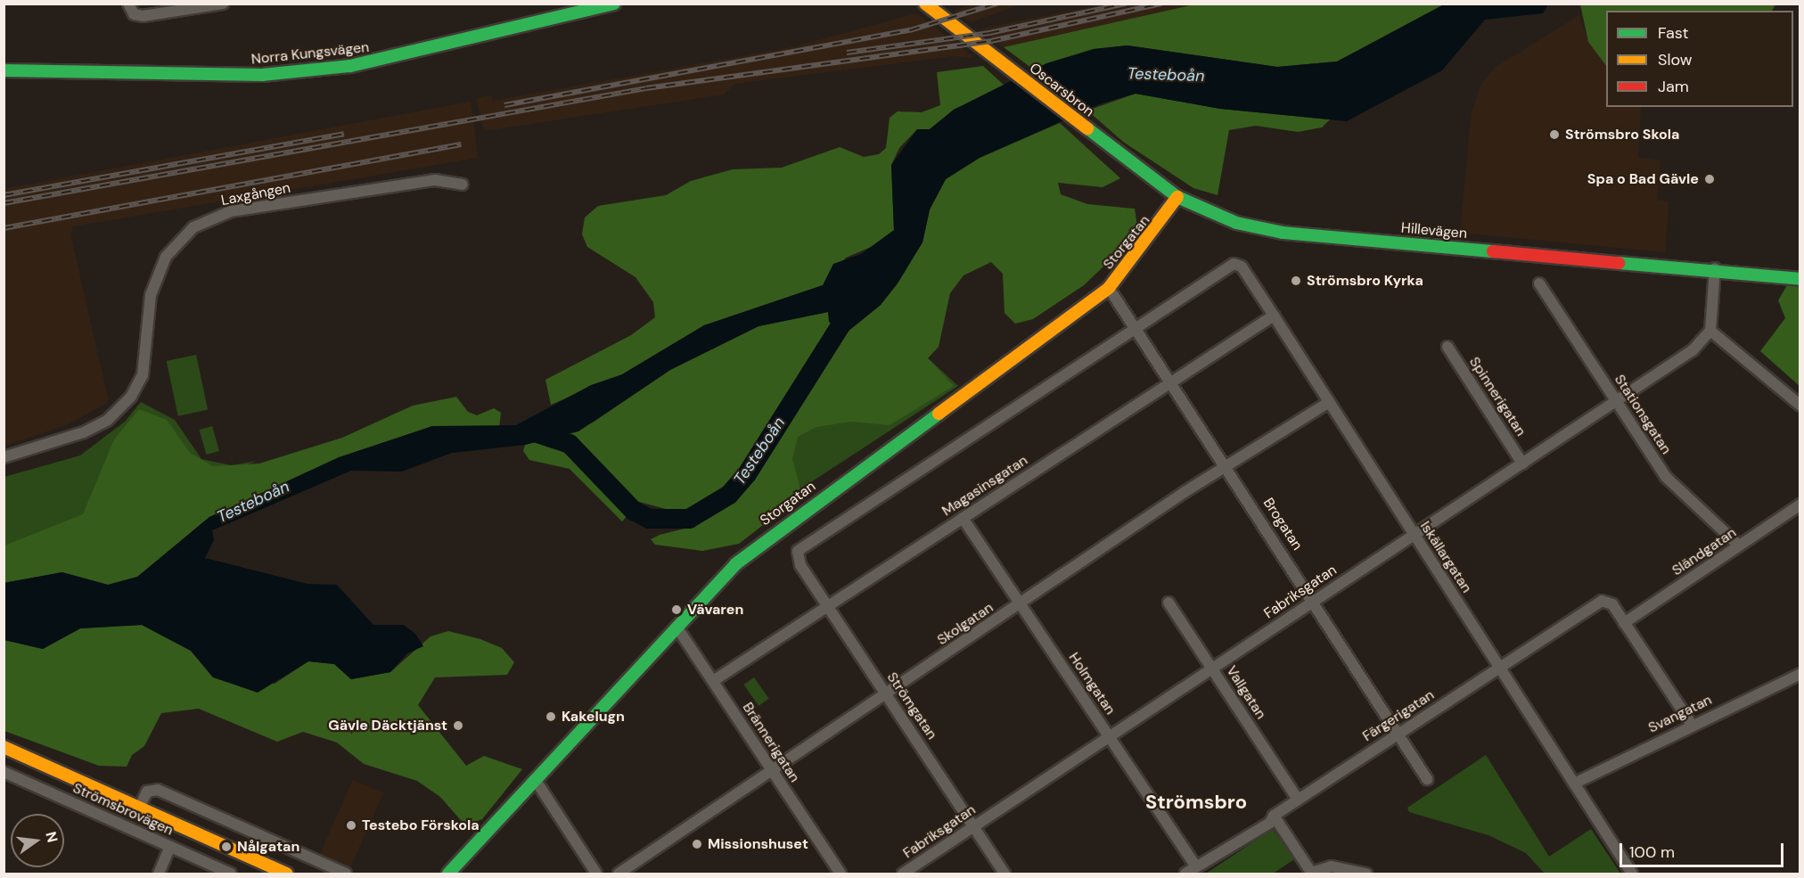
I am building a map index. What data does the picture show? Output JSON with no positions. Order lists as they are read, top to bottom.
{
  "streets": {
    "street": [
      "Norra Kungsvägen",
      "Oscarsbron",
      "Laxgången",
      "Hillevägen",
      "Storgatan",
      "Spinnerigatan",
      "Stationsgatan",
      "Magasinsgatan",
      "Brogatan",
      "Sländgatan",
      "Iskällargatan",
      "Fabriksgatan",
      "Skolgatan",
      "Holmgatan",
      "Vallgatan",
      "Strömgatan",
      "Svangatan",
      "Färgerigatan",
      "Brännerigatan",
      "Strömsbrovägen"
    ]
  },
  "crossings": [
    ["Oscarsbron", "Hillevägen"],
    ["Hillevägen", "Storgatan"],
    ["Storgatan", "Brogatan"],
    ["Storgatan", "Brännerigatan"],
    ["Spinnerigatan", "Fabriksgatan"],
    ["Stationsgatan", "Sländgatan"],
    ["Stationsgatan", "Fabriksgatan"],
    ["Magasinsgatan", "Brogatan"],
    ["Magasinsgatan", "Iskällargatan"],
    ["Magasinsgatan", "Holmgatan"],
    ["Magasinsgatan", "Strömgatan"],
    ["Magasinsgatan", "Brännerigatan"],
    ["Brogatan", "Iskällargatan"],
    ["Brogatan", "Fabriksgatan"],
    ["Brogatan", "Skolgatan"],
    ["Brogatan", "Strömgatan"],
    ["Brogatan", "Färgerigatan"],
    ["Sländgatan", "Färgerigatan"],
    ["Iskällargatan", "Fabriksgatan"],
    ["Iskällargatan", "Skolgatan"],
    ["Iskällargatan", "Strömgatan"],
    ["Iskällargatan", "Svangatan"],
    ["Iskällargatan", "Färgerigatan"],
    ["Fabriksgatan", "Holmgatan"],
    ["Fabriksgatan", "Vallgatan"],
    ["Fabriksgatan", "Strömgatan"],
    ["Skolgatan", "Holmgatan"],
    ["Skolgatan", "Strömgatan"],
    ["Skolgatan", "Brännerigatan"],
    ["Holmgatan", "Färgerigatan"],
    ["Vallgatan", "Färgerigatan"]
  ],
  "districts": ["Strömsbro"],
  "water": ["Testeboån"],
  "places": [
    "Strömsbro Skola",
    "Spa o Bad Gävle",
    "Strömsbro Kyrka",
    "Vävaren",
    "Kakelugn",
    "Gävle Däcktjänst",
    "Testebo Förskola",
    "Missionshuset",
    "Nålgatan"
  ],
  "legend": ["Fast", "Slow", "Jam"],
  "scale_bar": "100 m",
  "north": "right"
}
